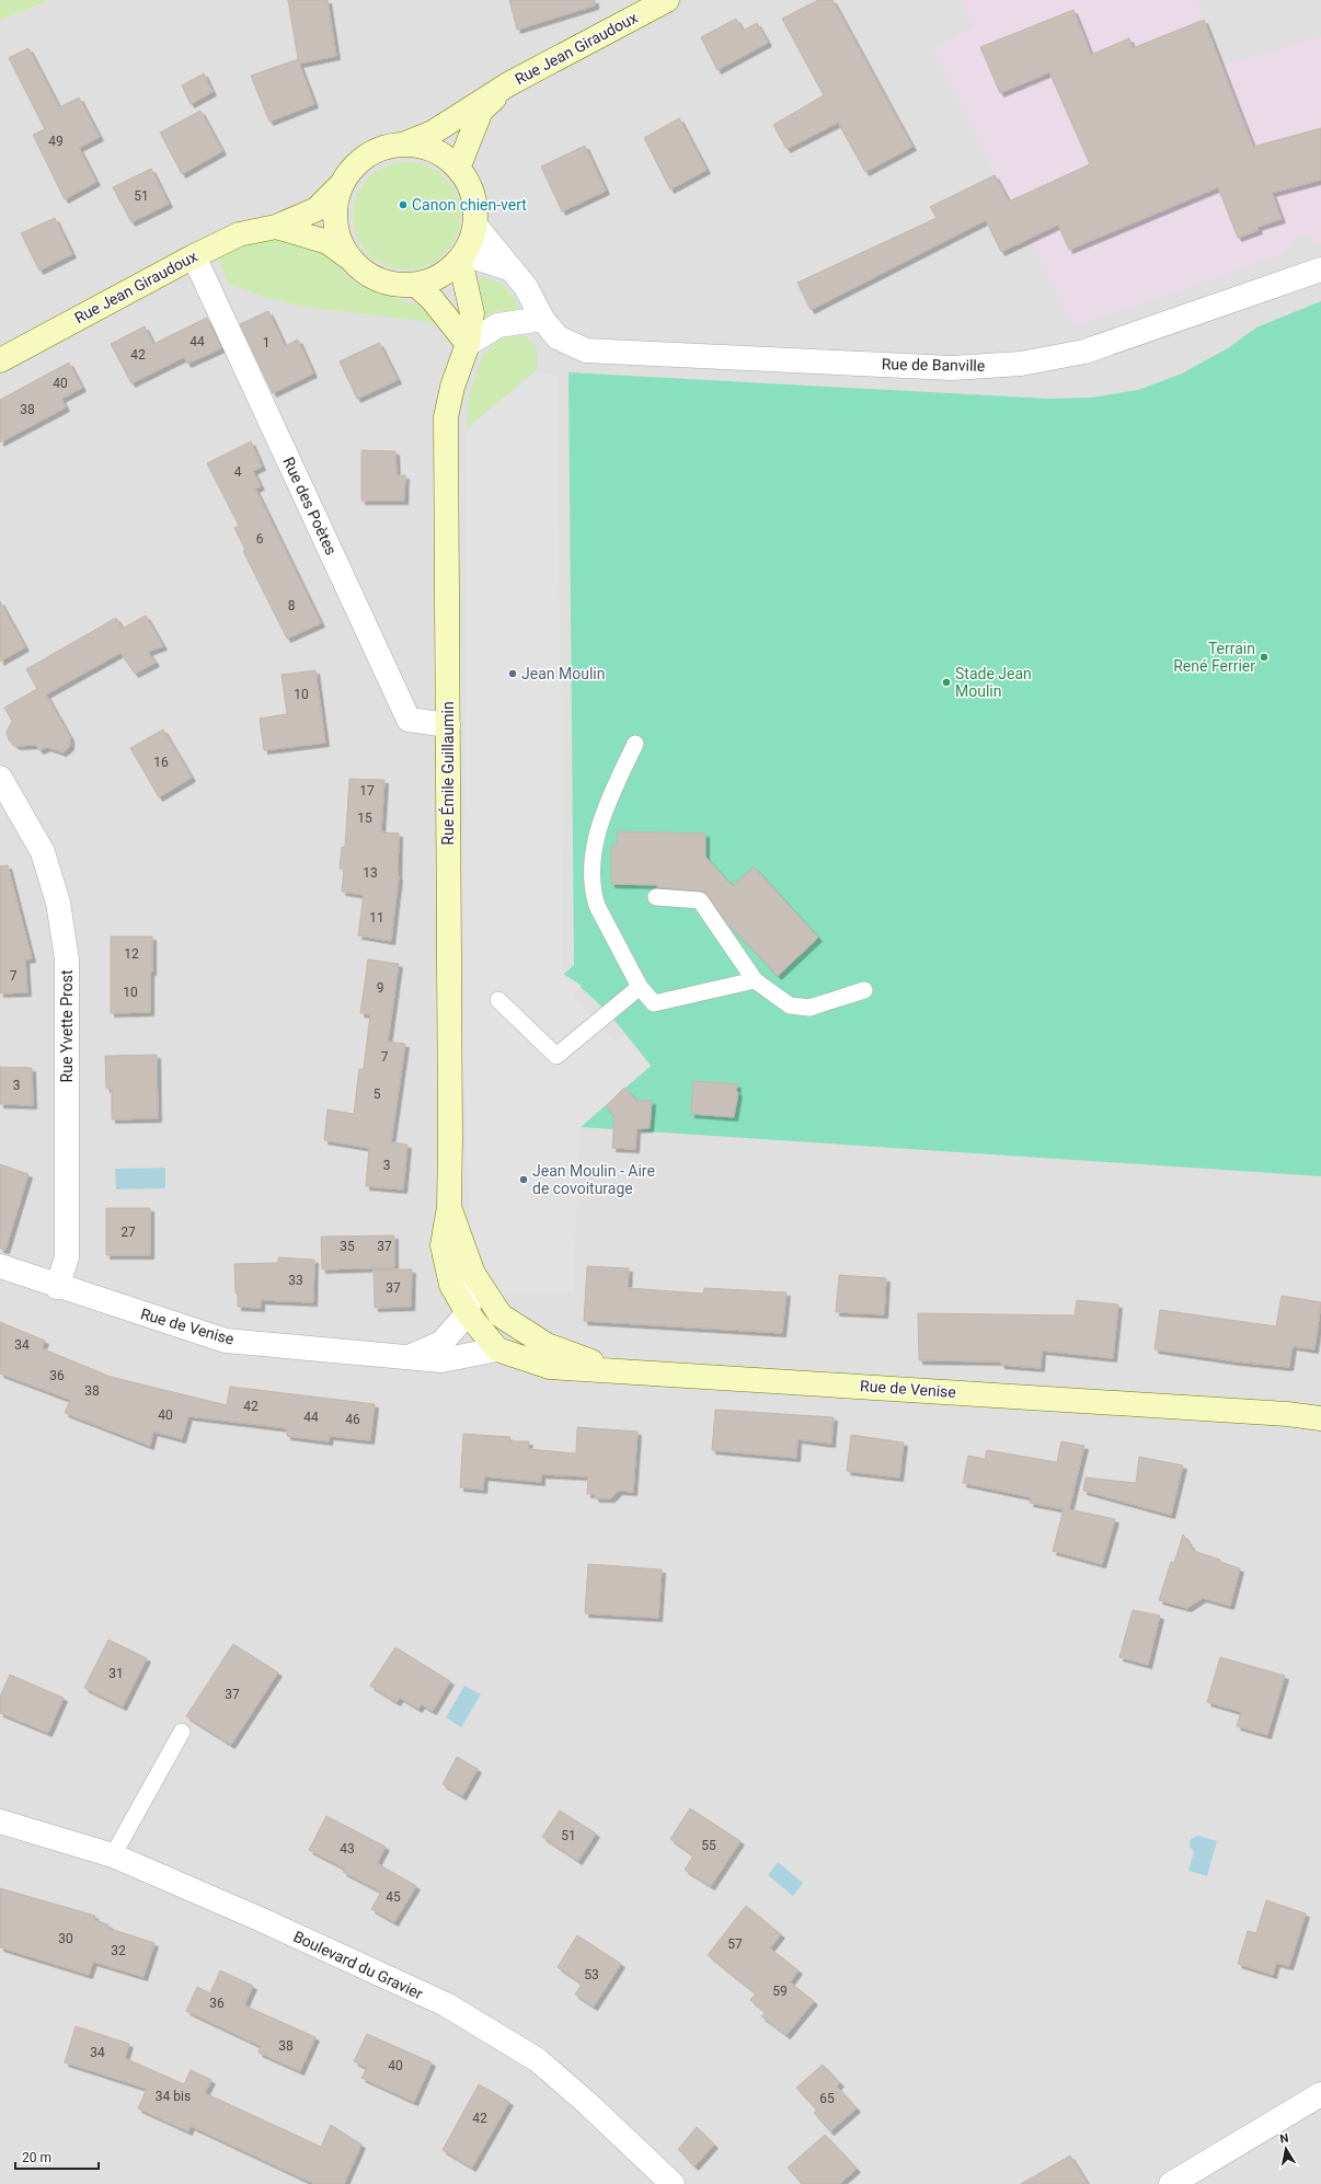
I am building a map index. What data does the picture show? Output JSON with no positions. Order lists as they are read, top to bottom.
{
  "streets": {
    "main road": ["Rue Jean Giraudoux", "Rue Émile Guillaumin", "Rue de Venise"],
    "street": [
      "Rue de Banville",
      "Rue des Poètes",
      "Rue Yvette Prost",
      "Boulevard du Gravier"
    ]
  },
  "crossings": [
    ["Rue Jean Giraudoux", "Rue de Banville"],
    ["Rue Jean Giraudoux", "Rue des Poètes"],
    ["Rue Jean Giraudoux", "Rue Émile Guillaumin"],
    ["Rue de Banville", "Rue Émile Guillaumin"],
    ["Rue des Poètes", "Rue Émile Guillaumin"],
    ["Rue Émile Guillaumin", "Rue de Venise"],
    ["Rue Yvette Prost", "Rue de Venise"]
  ],
  "places": [
    "Canon chien-vert",
    "Terrain René Ferrier",
    "Jean Moulin",
    "Stade Jean Moulin",
    "Jean Moulin - Aire de covoiturage"
  ],
  "house_numbers": [
    "49",
    "51",
    "44",
    "1",
    "42",
    "40",
    "38",
    "4",
    "6",
    "8",
    "10",
    "16",
    "17",
    "15",
    "13",
    "11",
    "12",
    "7",
    "9",
    "10",
    "7",
    "3",
    "5",
    "3",
    "27",
    "35",
    "37",
    "33",
    "37",
    "34",
    "36",
    "38",
    "42",
    "40",
    "44",
    "46",
    "31",
    "37",
    "51",
    "55",
    "43",
    "45",
    "30",
    "57",
    "32",
    "53",
    "59",
    "36",
    "38",
    "34",
    "40",
    "34 bis",
    "65",
    "42"
  ],
  "scale_bar": "20 m",
  "north": "top"
}
